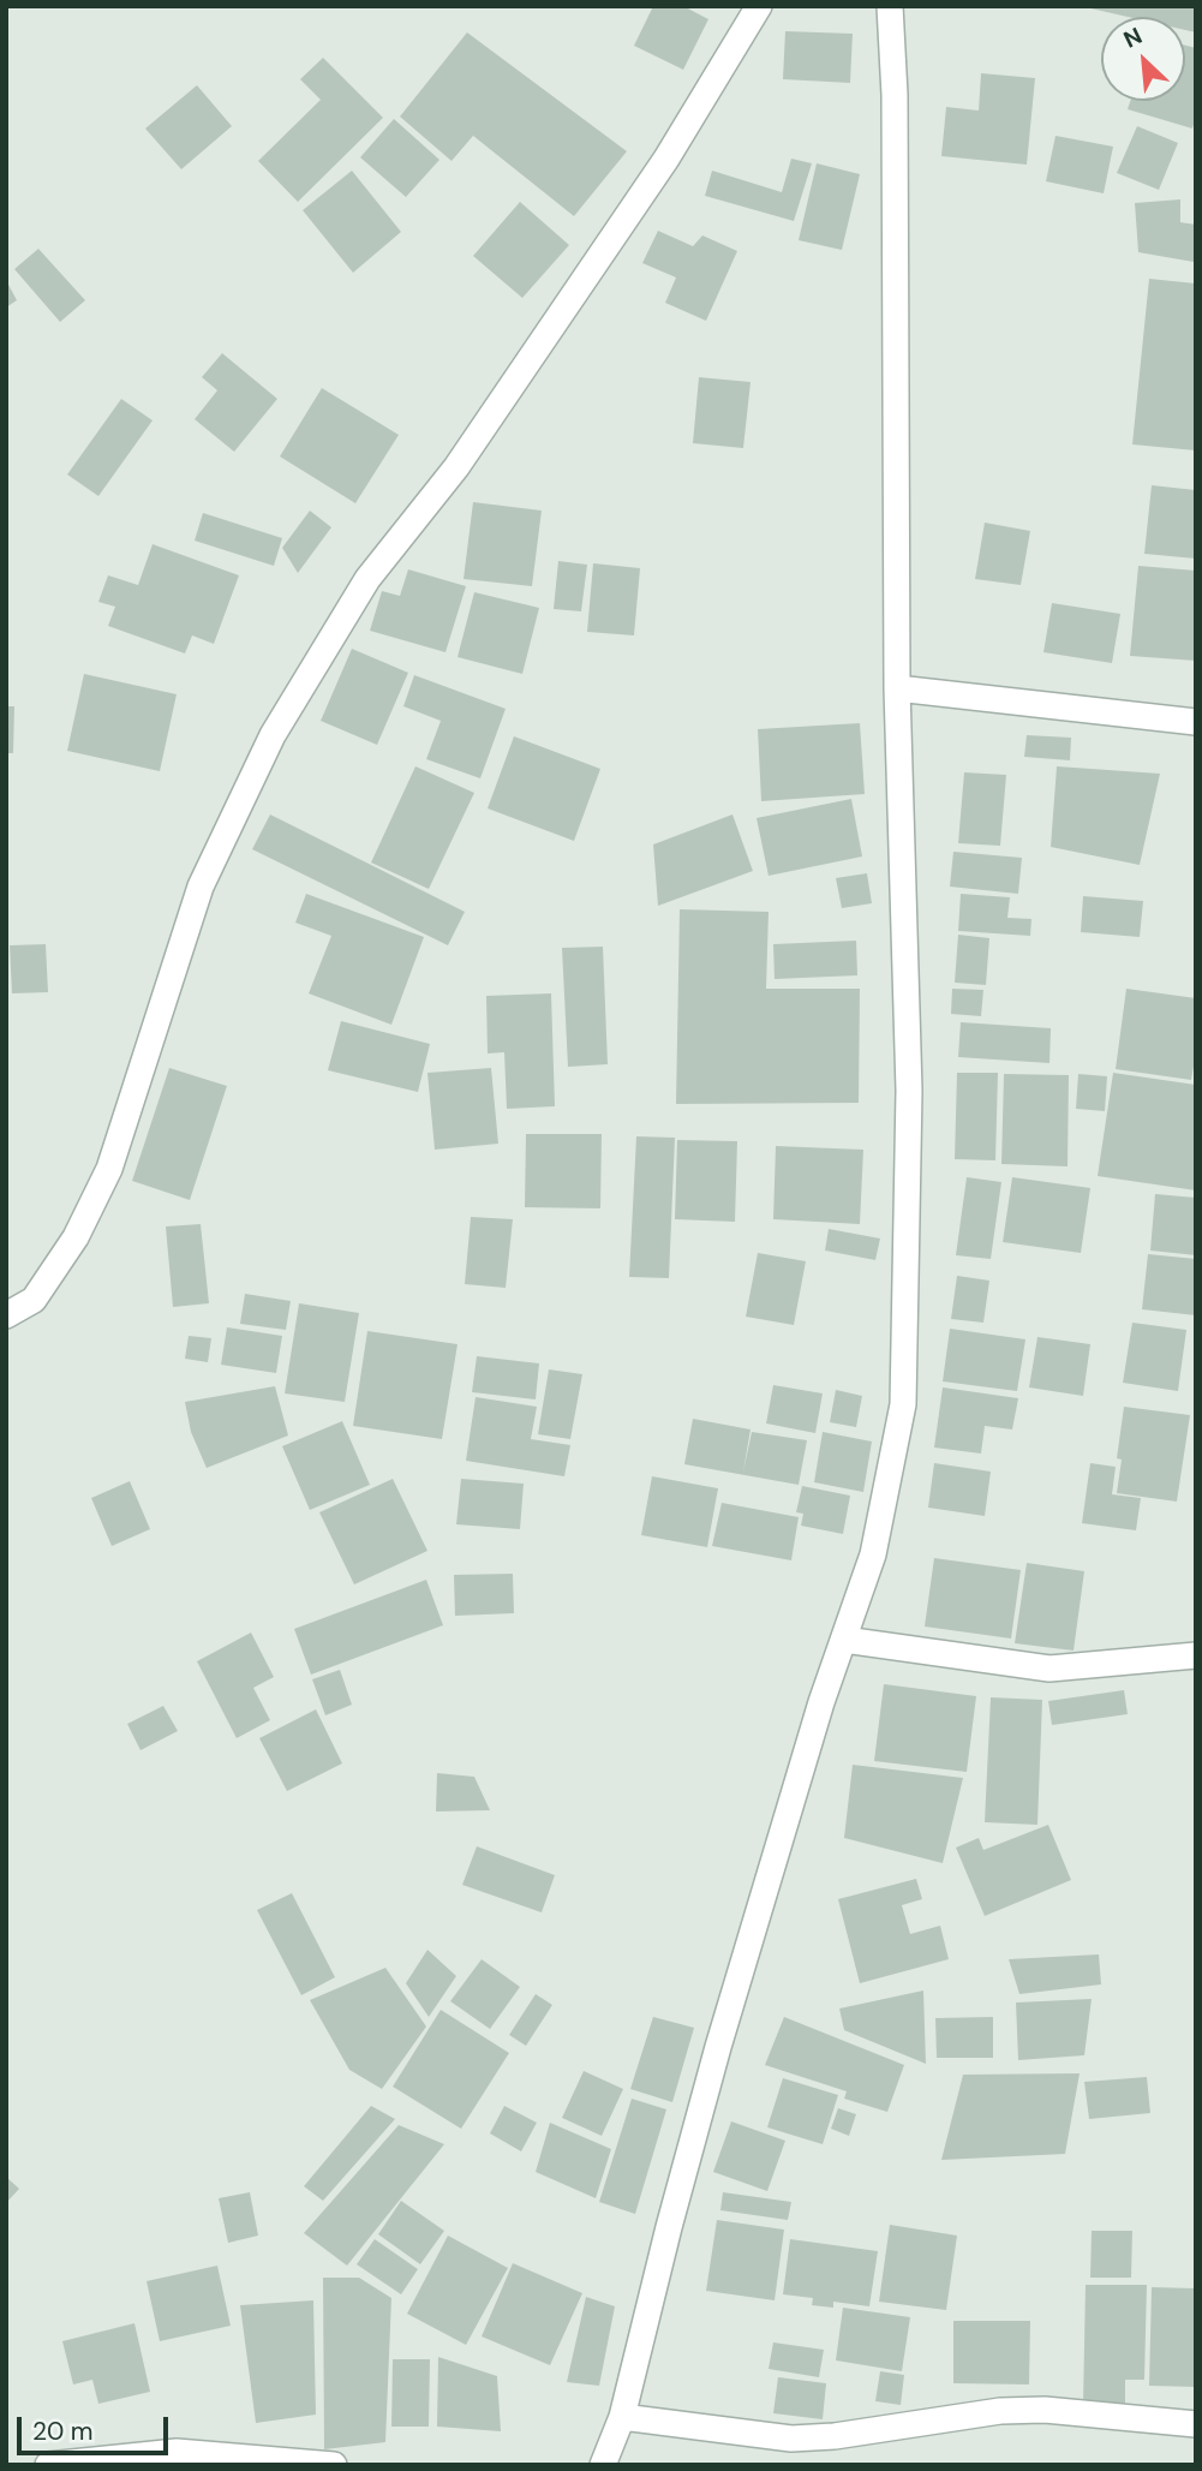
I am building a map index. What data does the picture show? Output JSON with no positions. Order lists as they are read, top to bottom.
{
  "scale_bar": "20 m",
  "north": "top left"
}
